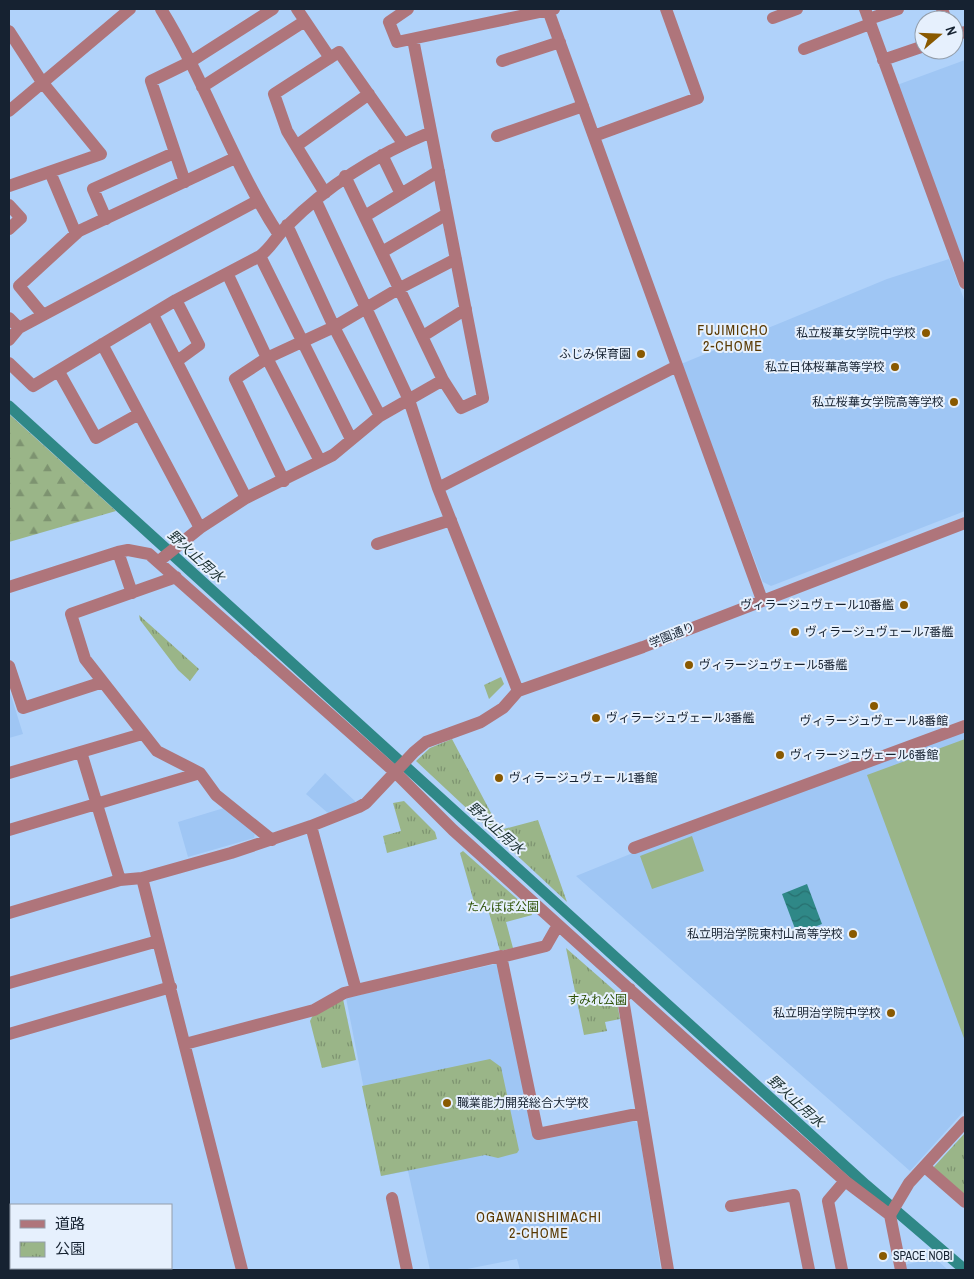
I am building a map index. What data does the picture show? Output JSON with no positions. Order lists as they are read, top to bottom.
{
  "streets": {
    "street": ["学園通り"]
  },
  "districts": ["FUJIMICHO 2-CHOME", "OGAWANISHIMACHI 2-CHOME"],
  "water": ["野火止用水"],
  "parks": ["たんぽぽ公園", "すみれ公園"],
  "places": [
    "私立桜華女学院中学校",
    "ふじみ保育園",
    "私立日体桜華高等学校",
    "私立桜華女学院高等学校",
    "ヴィラージュヴェール10番艦",
    "ヴィラージュヴェール7番艦",
    "ヴィラージュヴェール5番艦",
    "ヴィラージュヴェール8番館",
    "ヴィラージュヴェール3番艦",
    "ヴィラージュヴェール6番館",
    "ヴィラージュヴェール1番館",
    "私立明治学院東村山高等学校",
    "私立明治学院中学校",
    "職業能力開発総合大学校",
    "SPACE NOBI"
  ],
  "legend": ["道路", "公園"],
  "north": "right"
}
